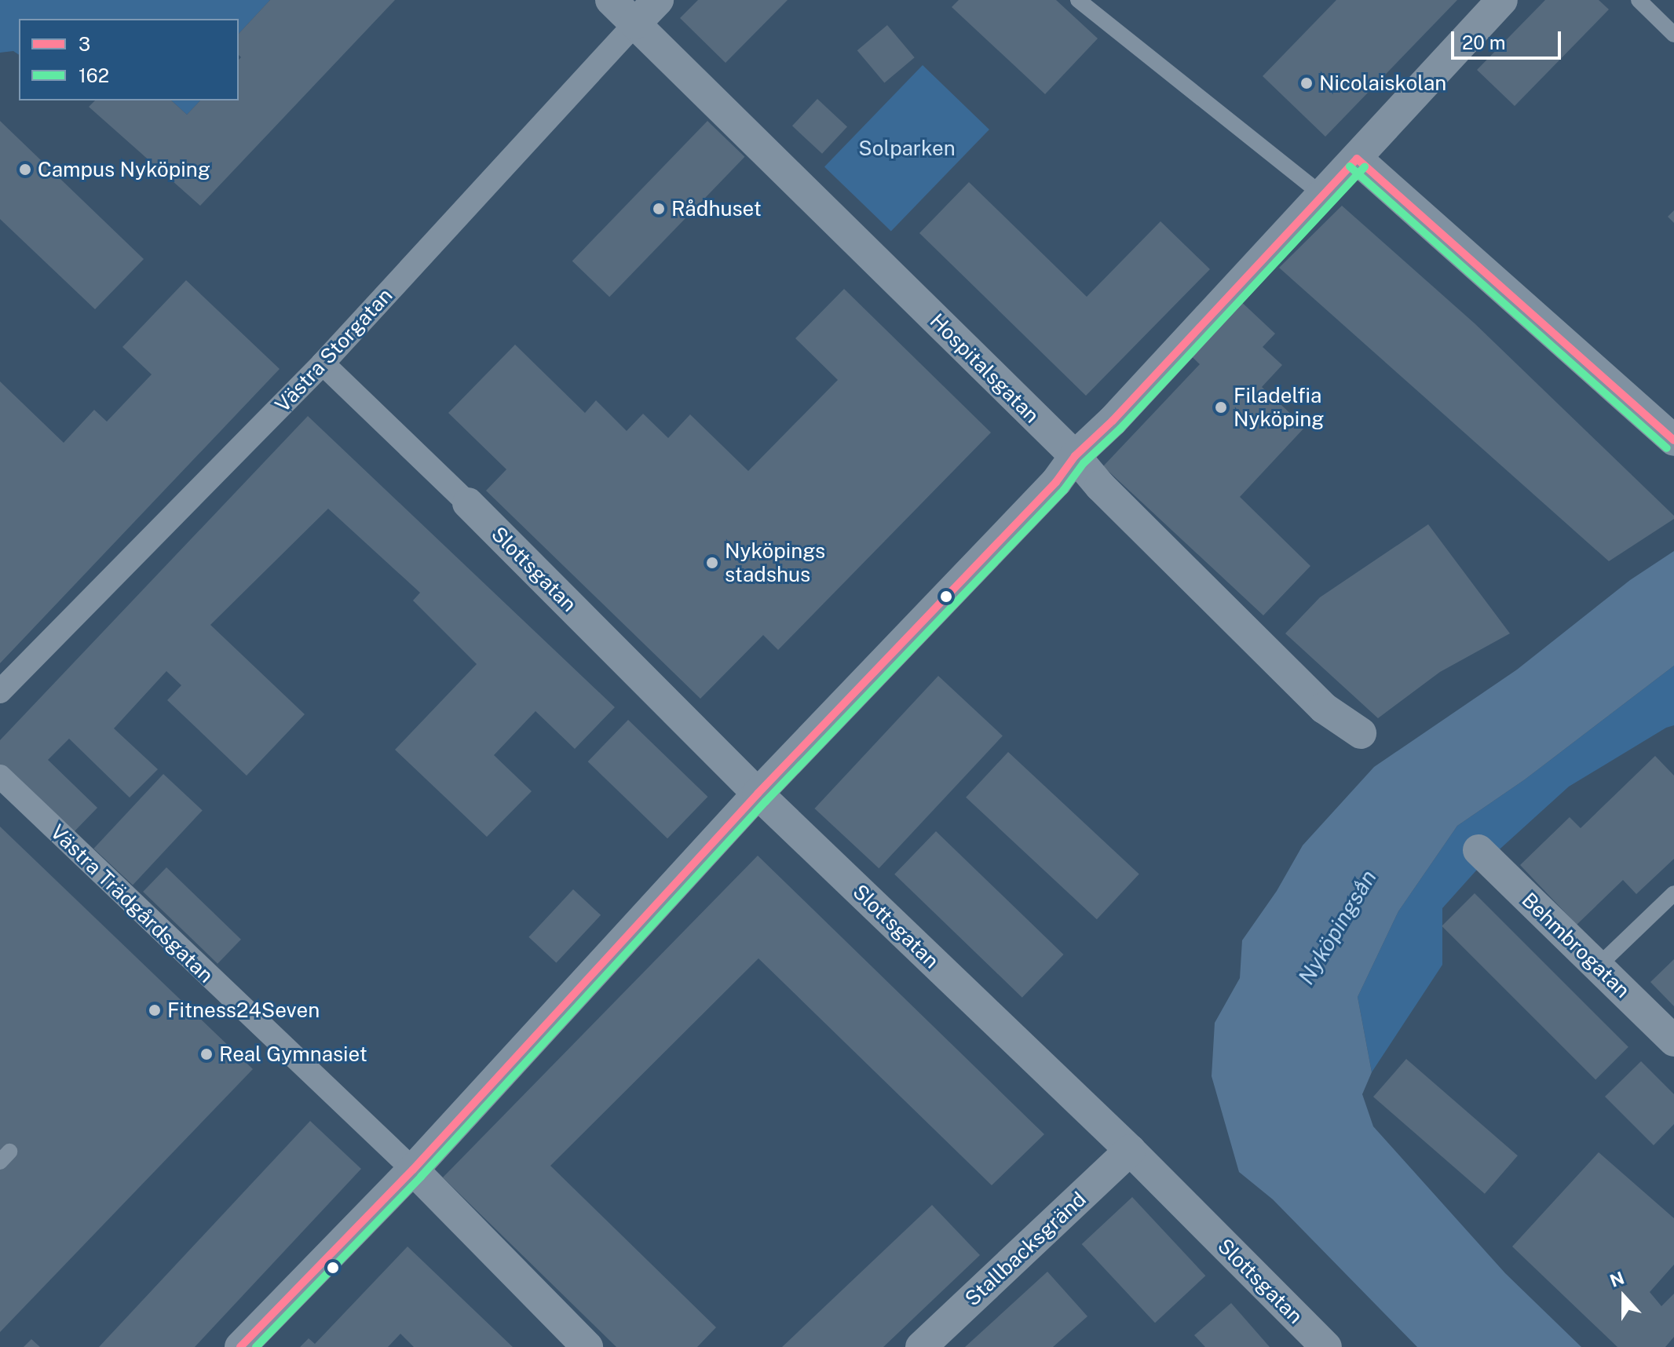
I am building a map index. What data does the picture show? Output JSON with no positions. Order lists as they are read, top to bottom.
{
  "streets": {
    "street": [
      "Västra Storgatan",
      "Hospitalsgatan",
      "Slottsgatan",
      "Västra Trädgårdsgatan",
      "Behmbrogatan",
      "Stallbacksgränd"
    ]
  },
  "crossings": [
    ["Västra Storgatan", "Hospitalsgatan"],
    ["Slottsgatan", "Stallbacksgränd"]
  ],
  "water": ["Nyköpingsån"],
  "parks": ["Solparken"],
  "places": [
    "Nicolaiskolan",
    "Campus Nyköping",
    "Rådhuset",
    "Filadelfia Nyköping",
    "Nyköpings stadshus",
    "Fitness24Seven",
    "Real Gymnasiet"
  ],
  "lines": ["transit line 3", "transit line 162"],
  "legend": ["3", "162"],
  "scale_bar": "20 m",
  "north": "top"
}
